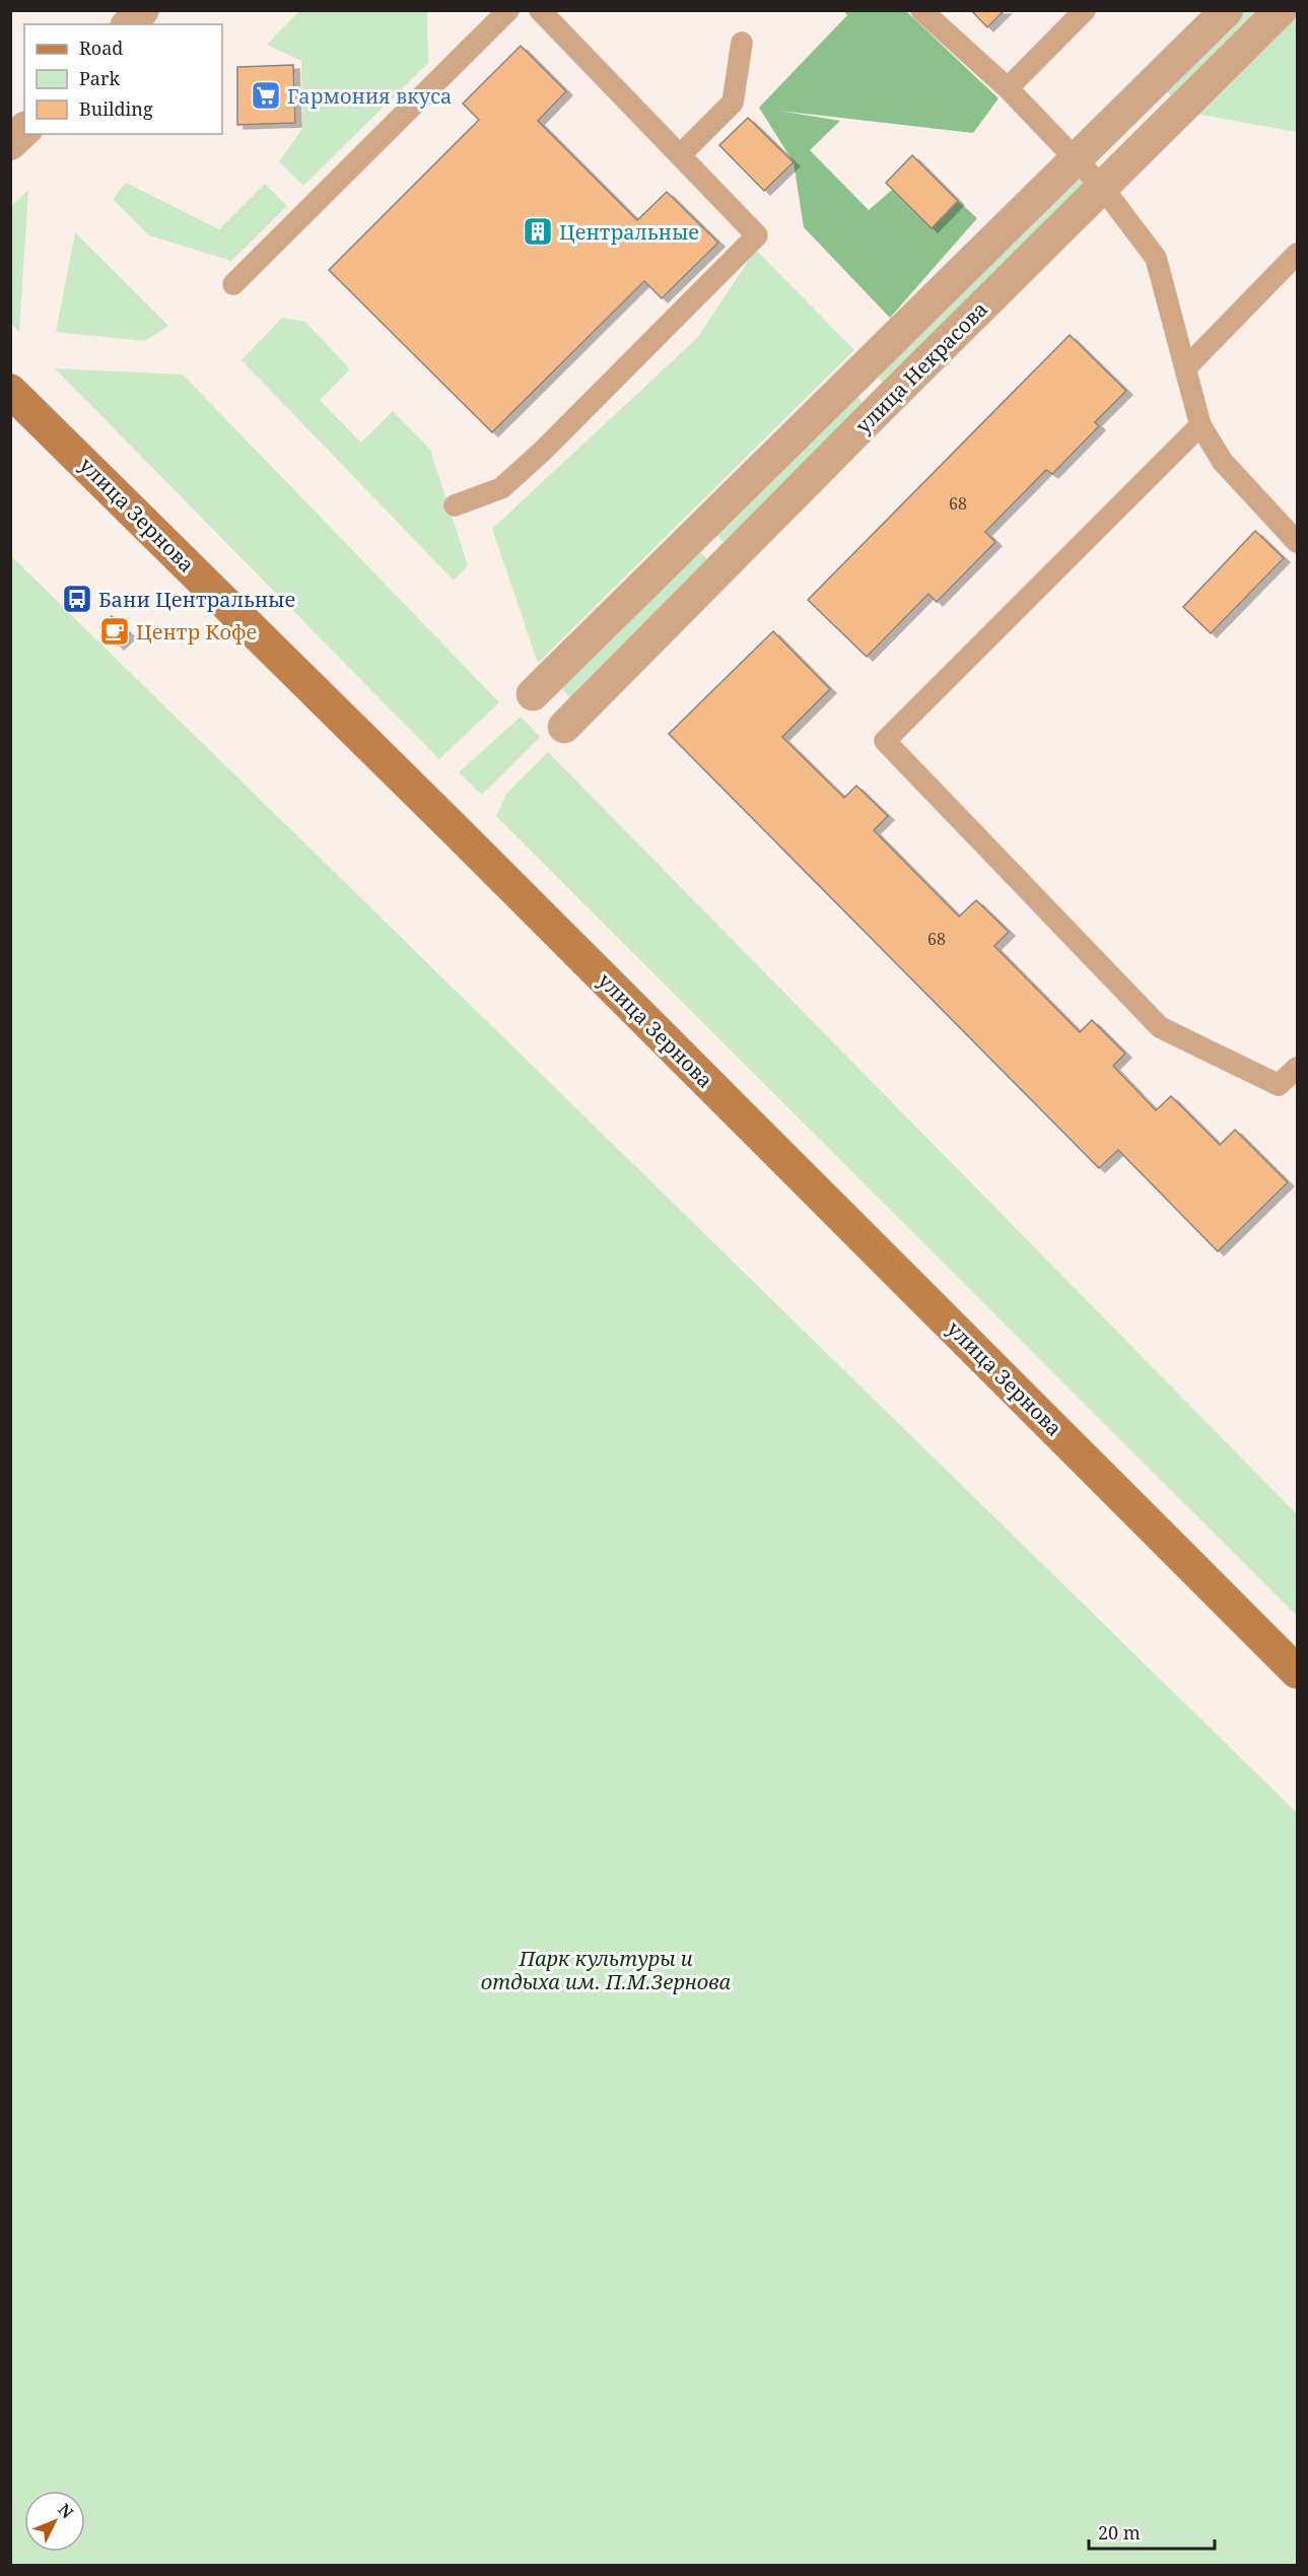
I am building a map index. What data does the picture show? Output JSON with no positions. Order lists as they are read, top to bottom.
{
  "streets": {
    "main road": ["улица Зернова"],
    "street": ["улица Некрасова"]
  },
  "parks": ["Парк культуры и отдыха им. П.М.Зернова"],
  "places": {
    "supermarket": ["Гармония вкуса"],
    "building": ["Центральные"],
    "bus stop": ["Бани Центральные"],
    "cafe": ["Центр Кофе"]
  },
  "house_numbers": ["68", "68"],
  "legend": ["Road", "Park", "Building"],
  "scale_bar": "20 m",
  "north": "top right"
}
